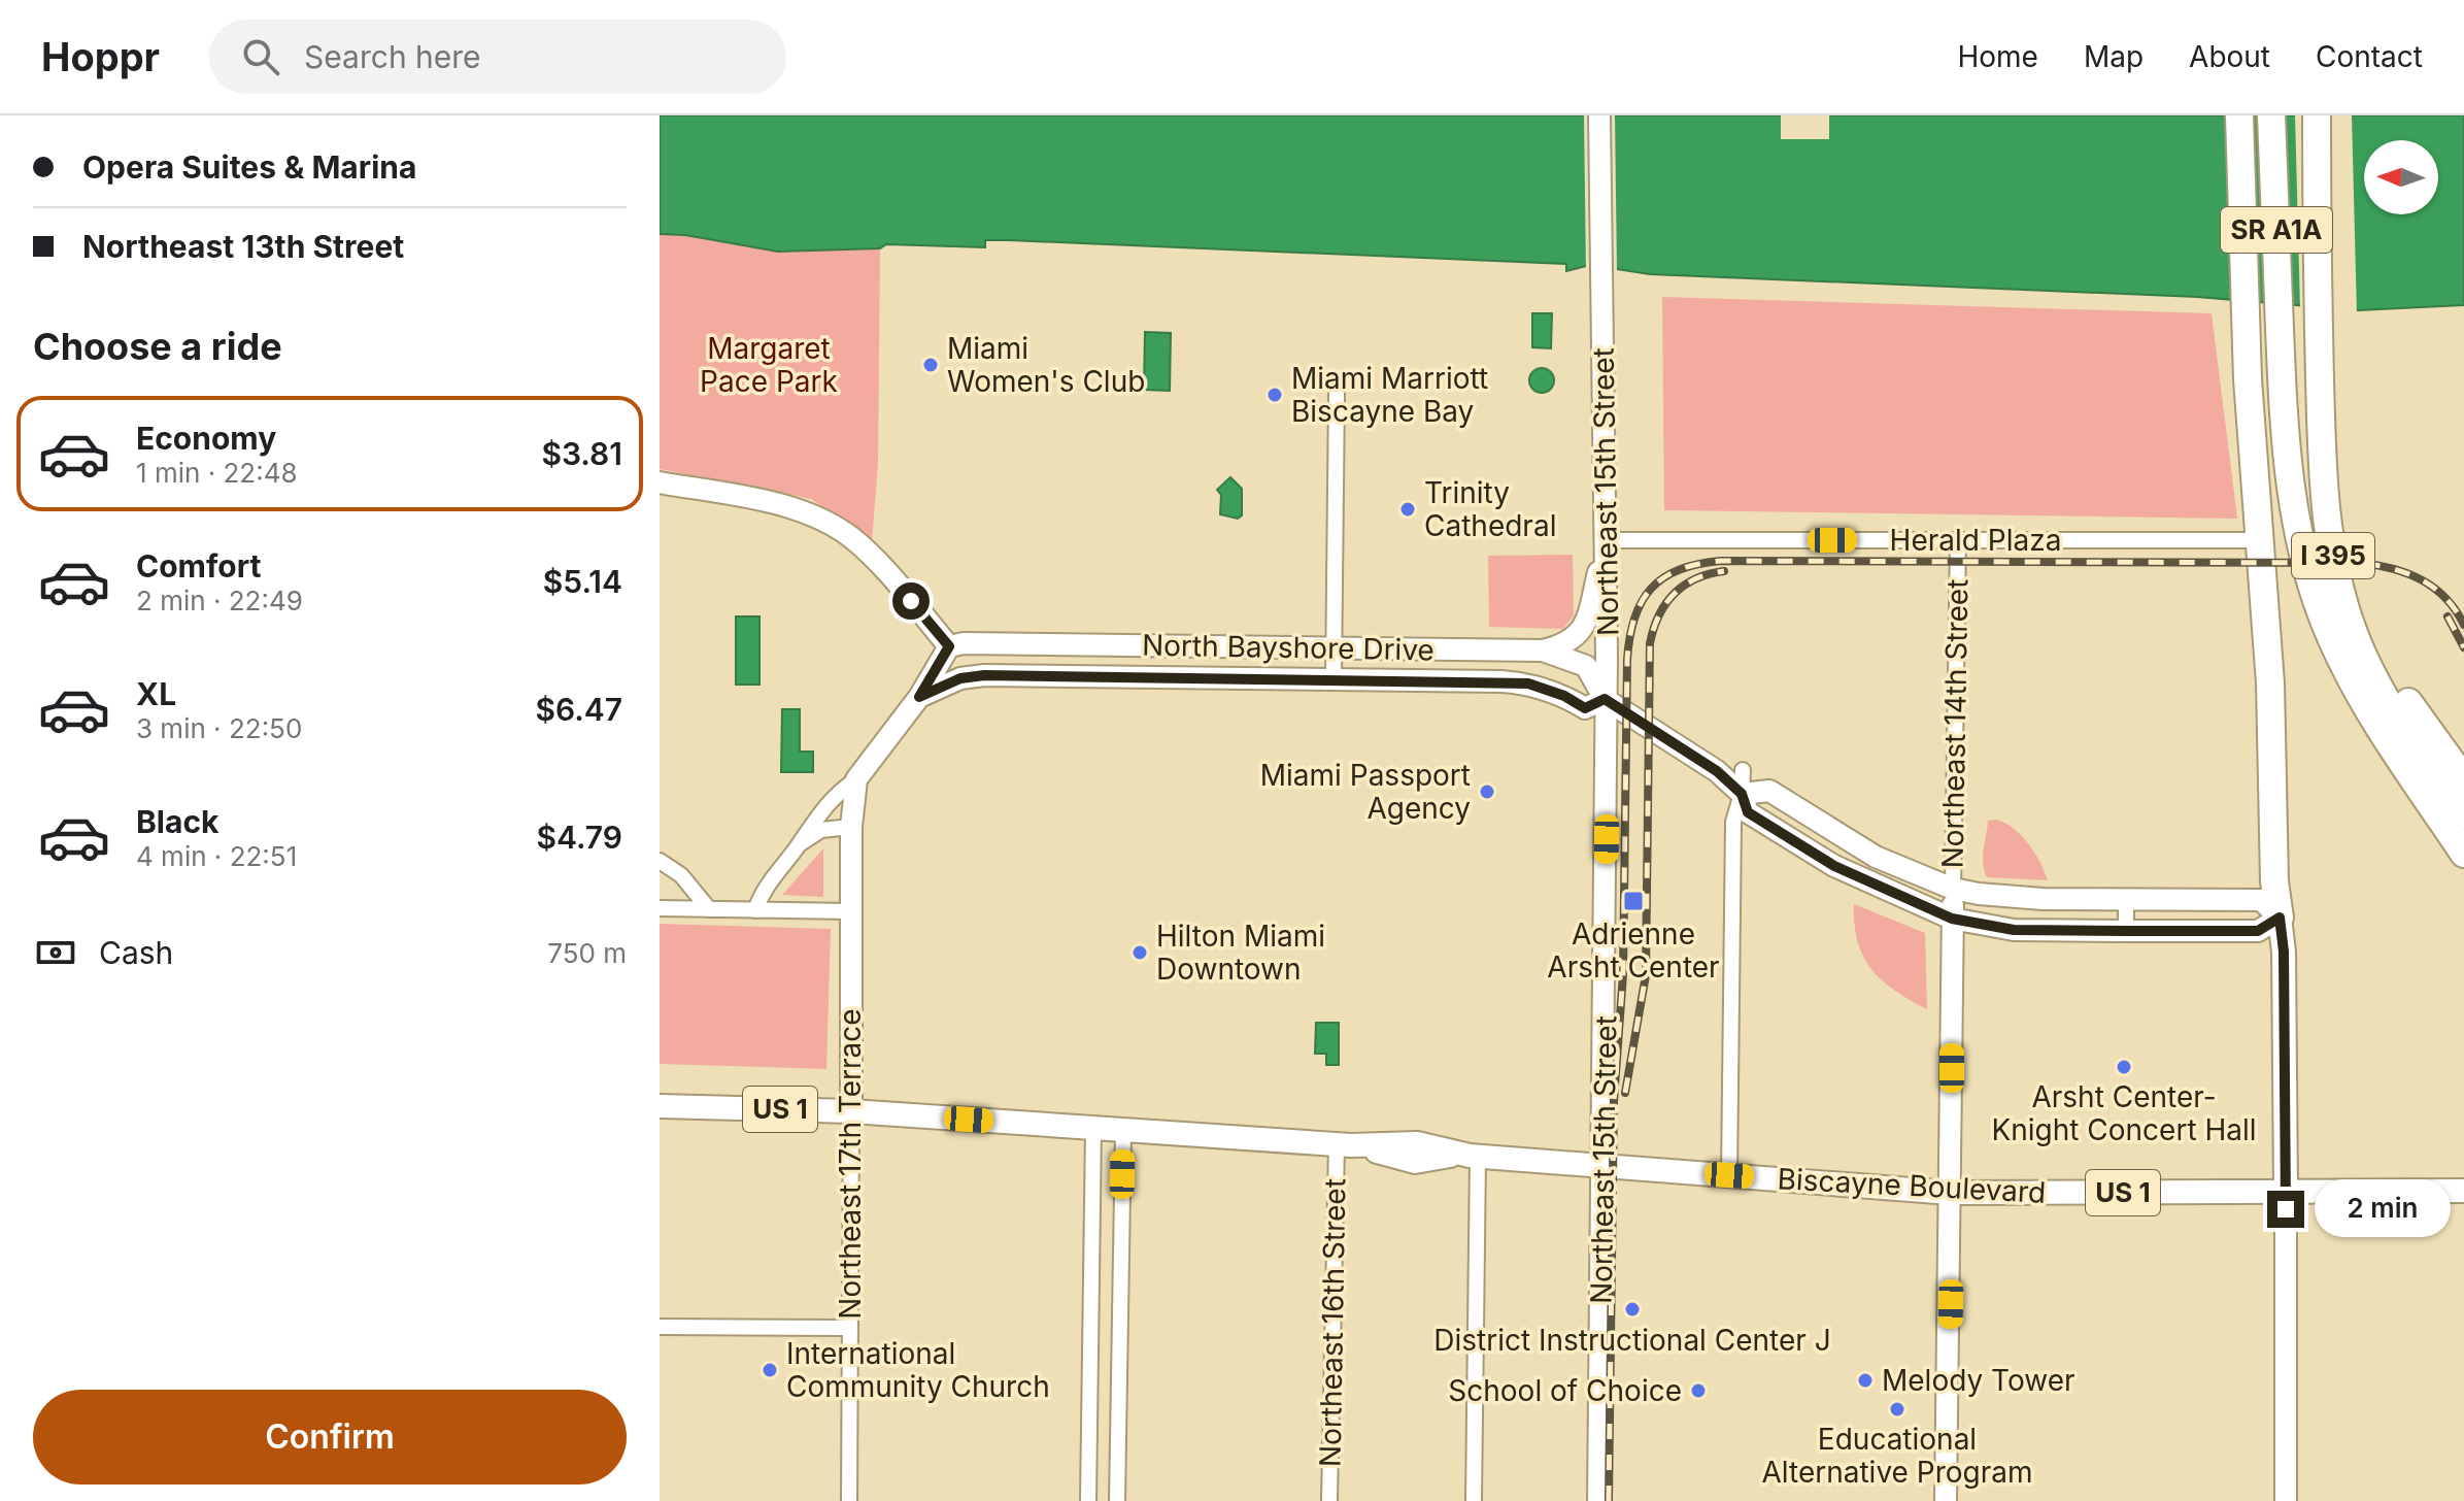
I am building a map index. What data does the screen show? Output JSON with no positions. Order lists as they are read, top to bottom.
{
  "streets": {
    "highway": ["SR A1A", "I 395"],
    "main road": ["US 1", "Biscayne Boulevard"],
    "street": [
      "Northeast 15th Street",
      "Herald Plaza",
      "North Bayshore Drive",
      "Northeast 14th Street",
      "Northeast 17th Terrace",
      "Northeast 16th Street"
    ]
  },
  "crossings": [
    ["SR A1A", "I 395"],
    ["Northeast 15th Street", "Herald Plaza"],
    ["Northeast 15th Street", "North Bayshore Drive"],
    ["Northeast 15th Street", "Biscayne Boulevard"],
    ["Herald Plaza", "Northeast 14th Street"],
    ["North Bayshore Drive", "Northeast 14th Street"],
    ["Northeast 14th Street", "Biscayne Boulevard"],
    ["Northeast 17th Terrace", "Biscayne Boulevard"],
    ["Biscayne Boulevard", "Northeast 16th Street"]
  ],
  "parks": ["Margaret Pace Park"],
  "places": {
    "other": [
      "Miami Women's Club",
      "Miami Marriott Biscayne Bay",
      "Trinity Cathedral",
      "Miami Passport Agency",
      "Hilton Miami Downtown",
      "Arsht Center- Knight Concert Hall",
      "District Instructional Center J",
      "International Community Church",
      "Melody Tower",
      "School of Choice",
      "Educational Alternative Program"
    ],
    "transit": ["Adrienne Arsht Center"]
  },
  "north": "left",
  "page": {
    "header": "Hoppr",
    "search": "Search here",
    "nav": [
      "Home",
      "Map",
      "About",
      "Contact"
    ],
    "banner": ["Opera Suites & Marina", "Northeast 13th Street"],
    "heading": "Choose a ride",
    "list": [
      {
        "name": "Economy",
        "note": "1 min · 22:48",
        "value": "$3.81"
      },
      {
        "name": "Comfort",
        "note": "2 min · 22:49",
        "value": "$5.14"
      },
      {
        "name": "XL",
        "note": "3 min · 22:50",
        "value": "$6.47"
      },
      {
        "name": "Black",
        "note": "4 min · 22:51",
        "value": "$4.79"
      }
    ],
    "pay": ["Cash", "750 m"],
    "bubble": "2 min",
    "buttons": "Confirm"
  }
}
